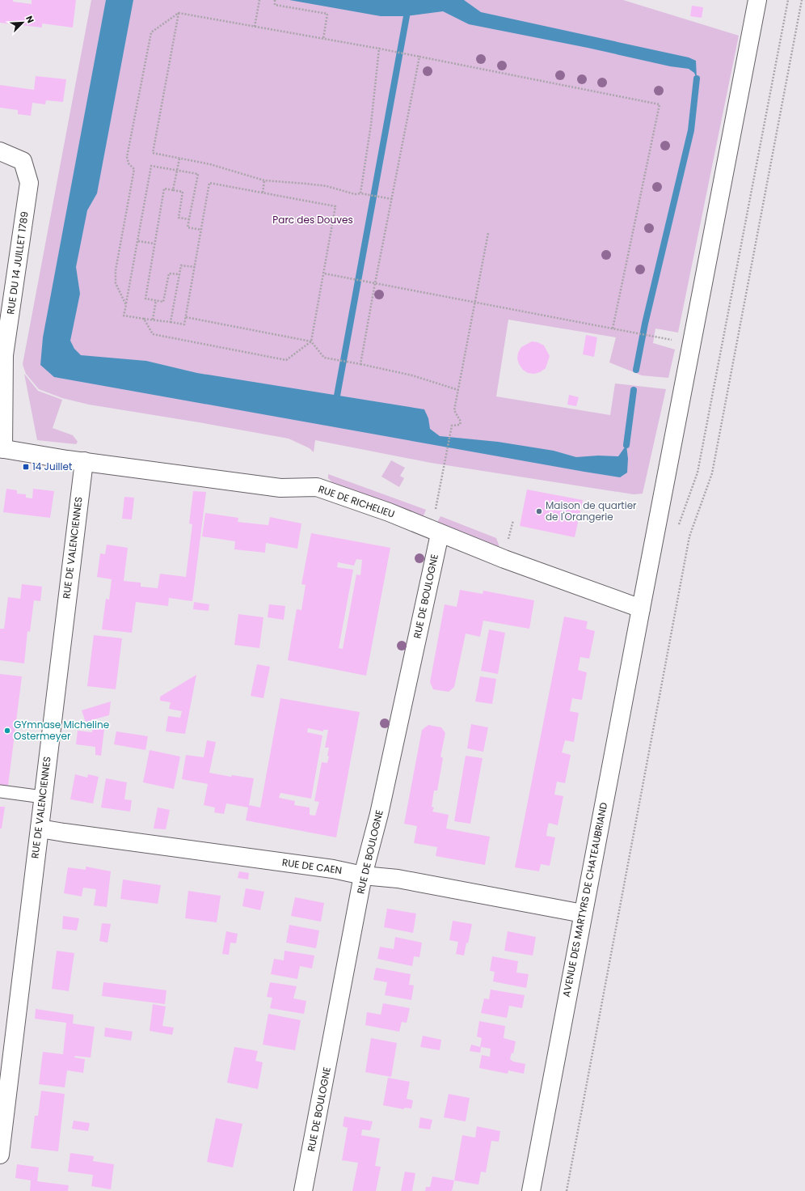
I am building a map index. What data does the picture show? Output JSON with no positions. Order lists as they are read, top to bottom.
{
  "streets": {
    "street": [
      "RUE DU 14 JUILLET 1789",
      "RUE DE RICHELIEU",
      "RUE DE VALENCIENNES",
      "RUE DE BOULOGNE",
      "RUE DE CAEN",
      "AVENUE DES MARTYRS DE CHATEAUBRIAND"
    ]
  },
  "crossings": [
    ["RUE DU 14 JUILLET 1789", "RUE DE RICHELIEU"],
    ["RUE DE RICHELIEU", "RUE DE VALENCIENNES"],
    ["RUE DE RICHELIEU", "RUE DE BOULOGNE"],
    ["RUE DE RICHELIEU", "AVENUE DES MARTYRS DE CHATEAUBRIAND"],
    ["RUE DE VALENCIENNES", "RUE DE CAEN"],
    ["RUE DE BOULOGNE", "RUE DE CAEN"],
    ["RUE DE CAEN", "AVENUE DES MARTYRS DE CHATEAUBRIAND"]
  ],
  "parks": ["Parc des Douves"],
  "places": {
    "transit": ["14 Juillet"],
    "other": ["Maison de quartier de l'Orangerie", "GYmnase Micheline Ostermeyer"]
  },
  "north": "top right"
}
